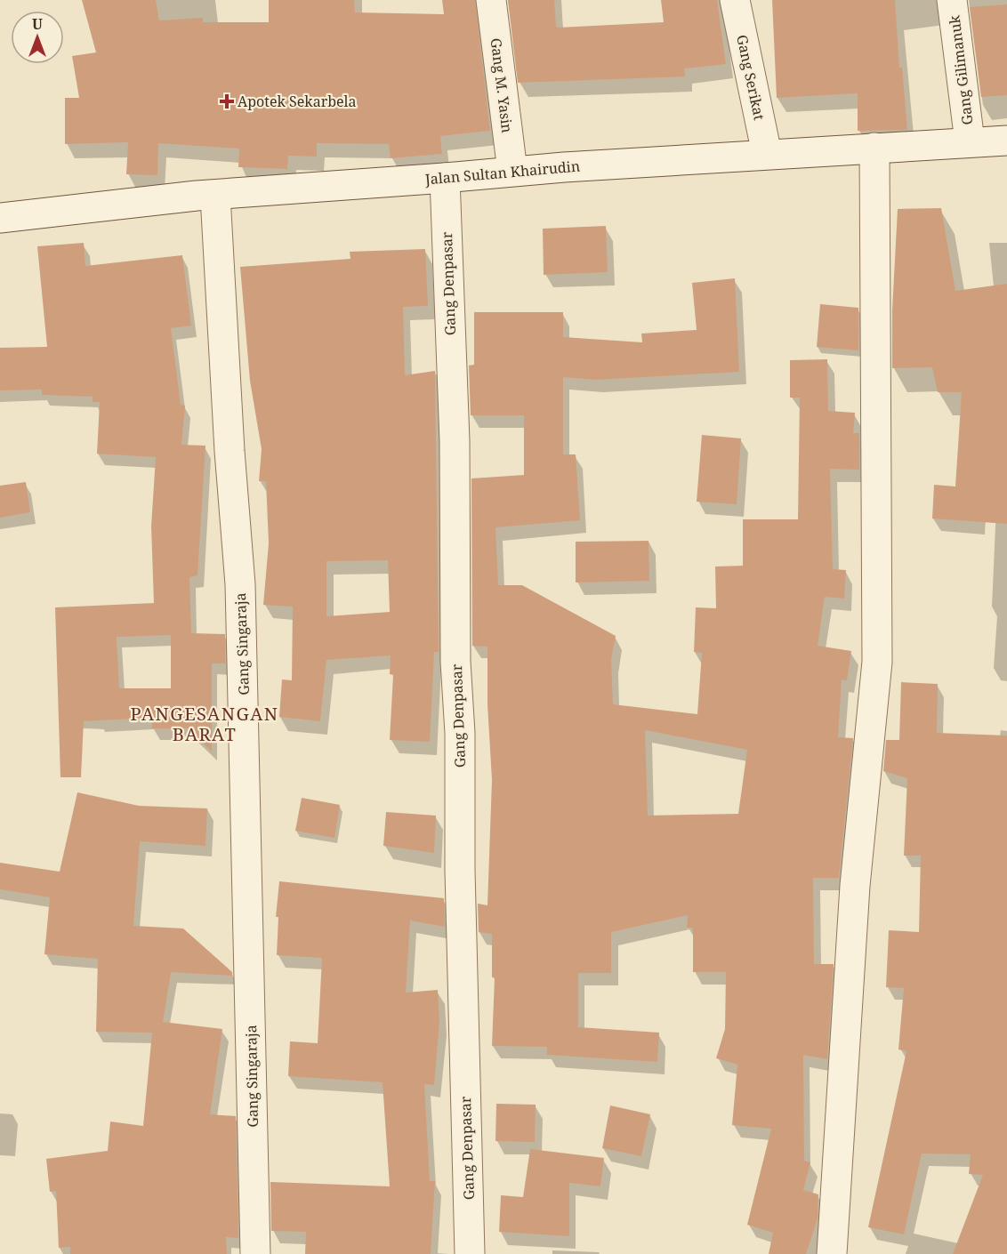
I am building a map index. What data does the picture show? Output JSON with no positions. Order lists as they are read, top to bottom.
{
  "streets": {
    "street": [
      "Gang Gilimanuk",
      "Gang Serikat",
      "Gang M. Yasin",
      "Jalan Sultan Khairudin",
      "Gang Denpasar",
      "Gang Singaraja"
    ]
  },
  "crossings": [
    ["Gang Gilimanuk", "Jalan Sultan Khairudin"],
    ["Gang Serikat", "Jalan Sultan Khairudin"],
    ["Gang M. Yasin", "Jalan Sultan Khairudin"],
    ["Jalan Sultan Khairudin", "Gang Denpasar"],
    ["Jalan Sultan Khairudin", "Gang Singaraja"]
  ],
  "districts": ["PANGESANGAN BARAT"],
  "places": {
    "health": ["Apotek Sekarbela"]
  },
  "north": "top"
}
